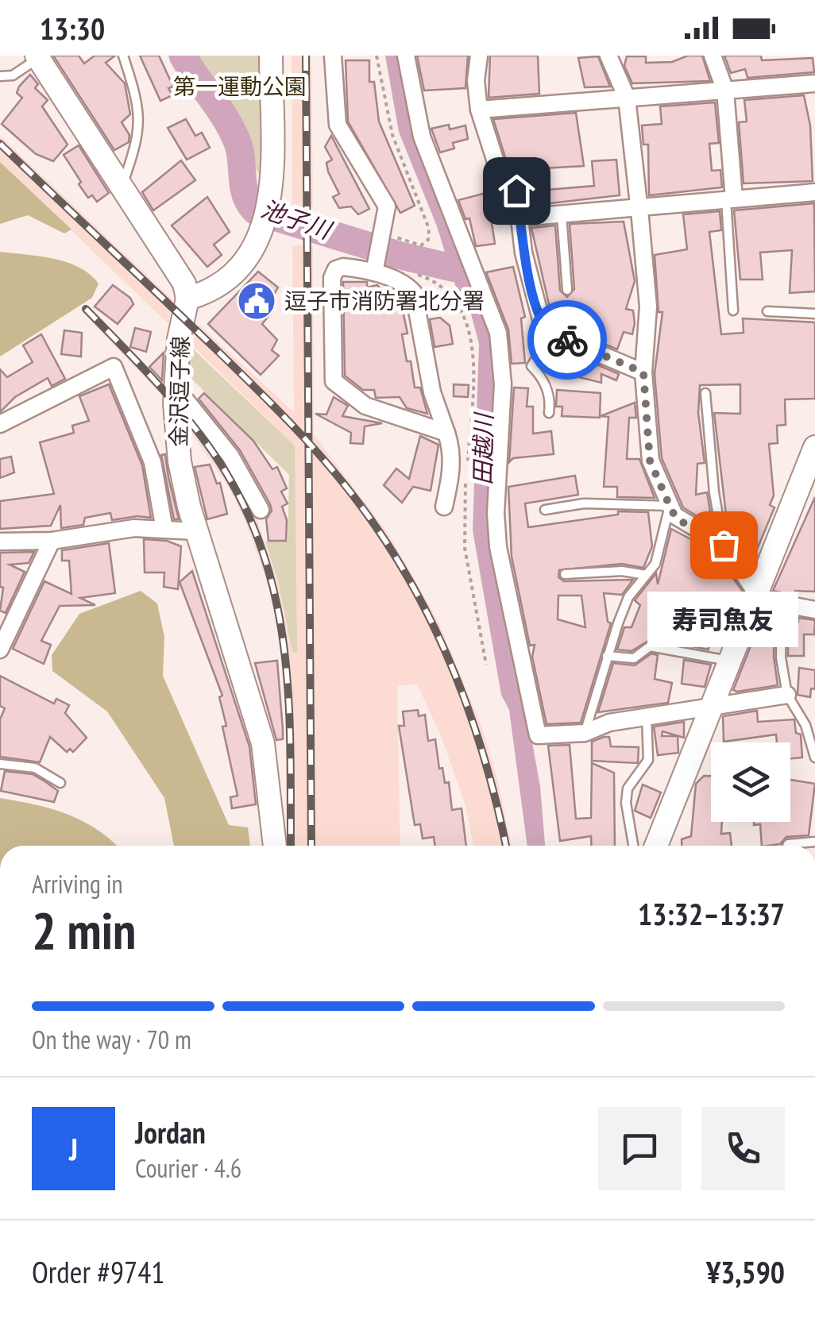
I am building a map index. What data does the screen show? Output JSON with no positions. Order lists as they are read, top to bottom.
{
  "streets": {
    "main road": ["金沢逗子線"]
  },
  "water": ["池子川", "田越川"],
  "parks": ["第一運動公園"],
  "places": {
    "public building": ["逗子市消防署北分署"],
    "other": ["寿司魚友"]
  },
  "page": {
    "status": "13:30",
    "bubble": "寿司魚友",
    "heading": ["2 min", "Arriving in", "13:32–13:37"],
    "panel": [
      "Jordan",
      "Courier · 4.6",
      "Order #9741",
      "¥3,590"
    ],
    "bar": "On the way · 70 m",
    "round": "J"
  }
}
